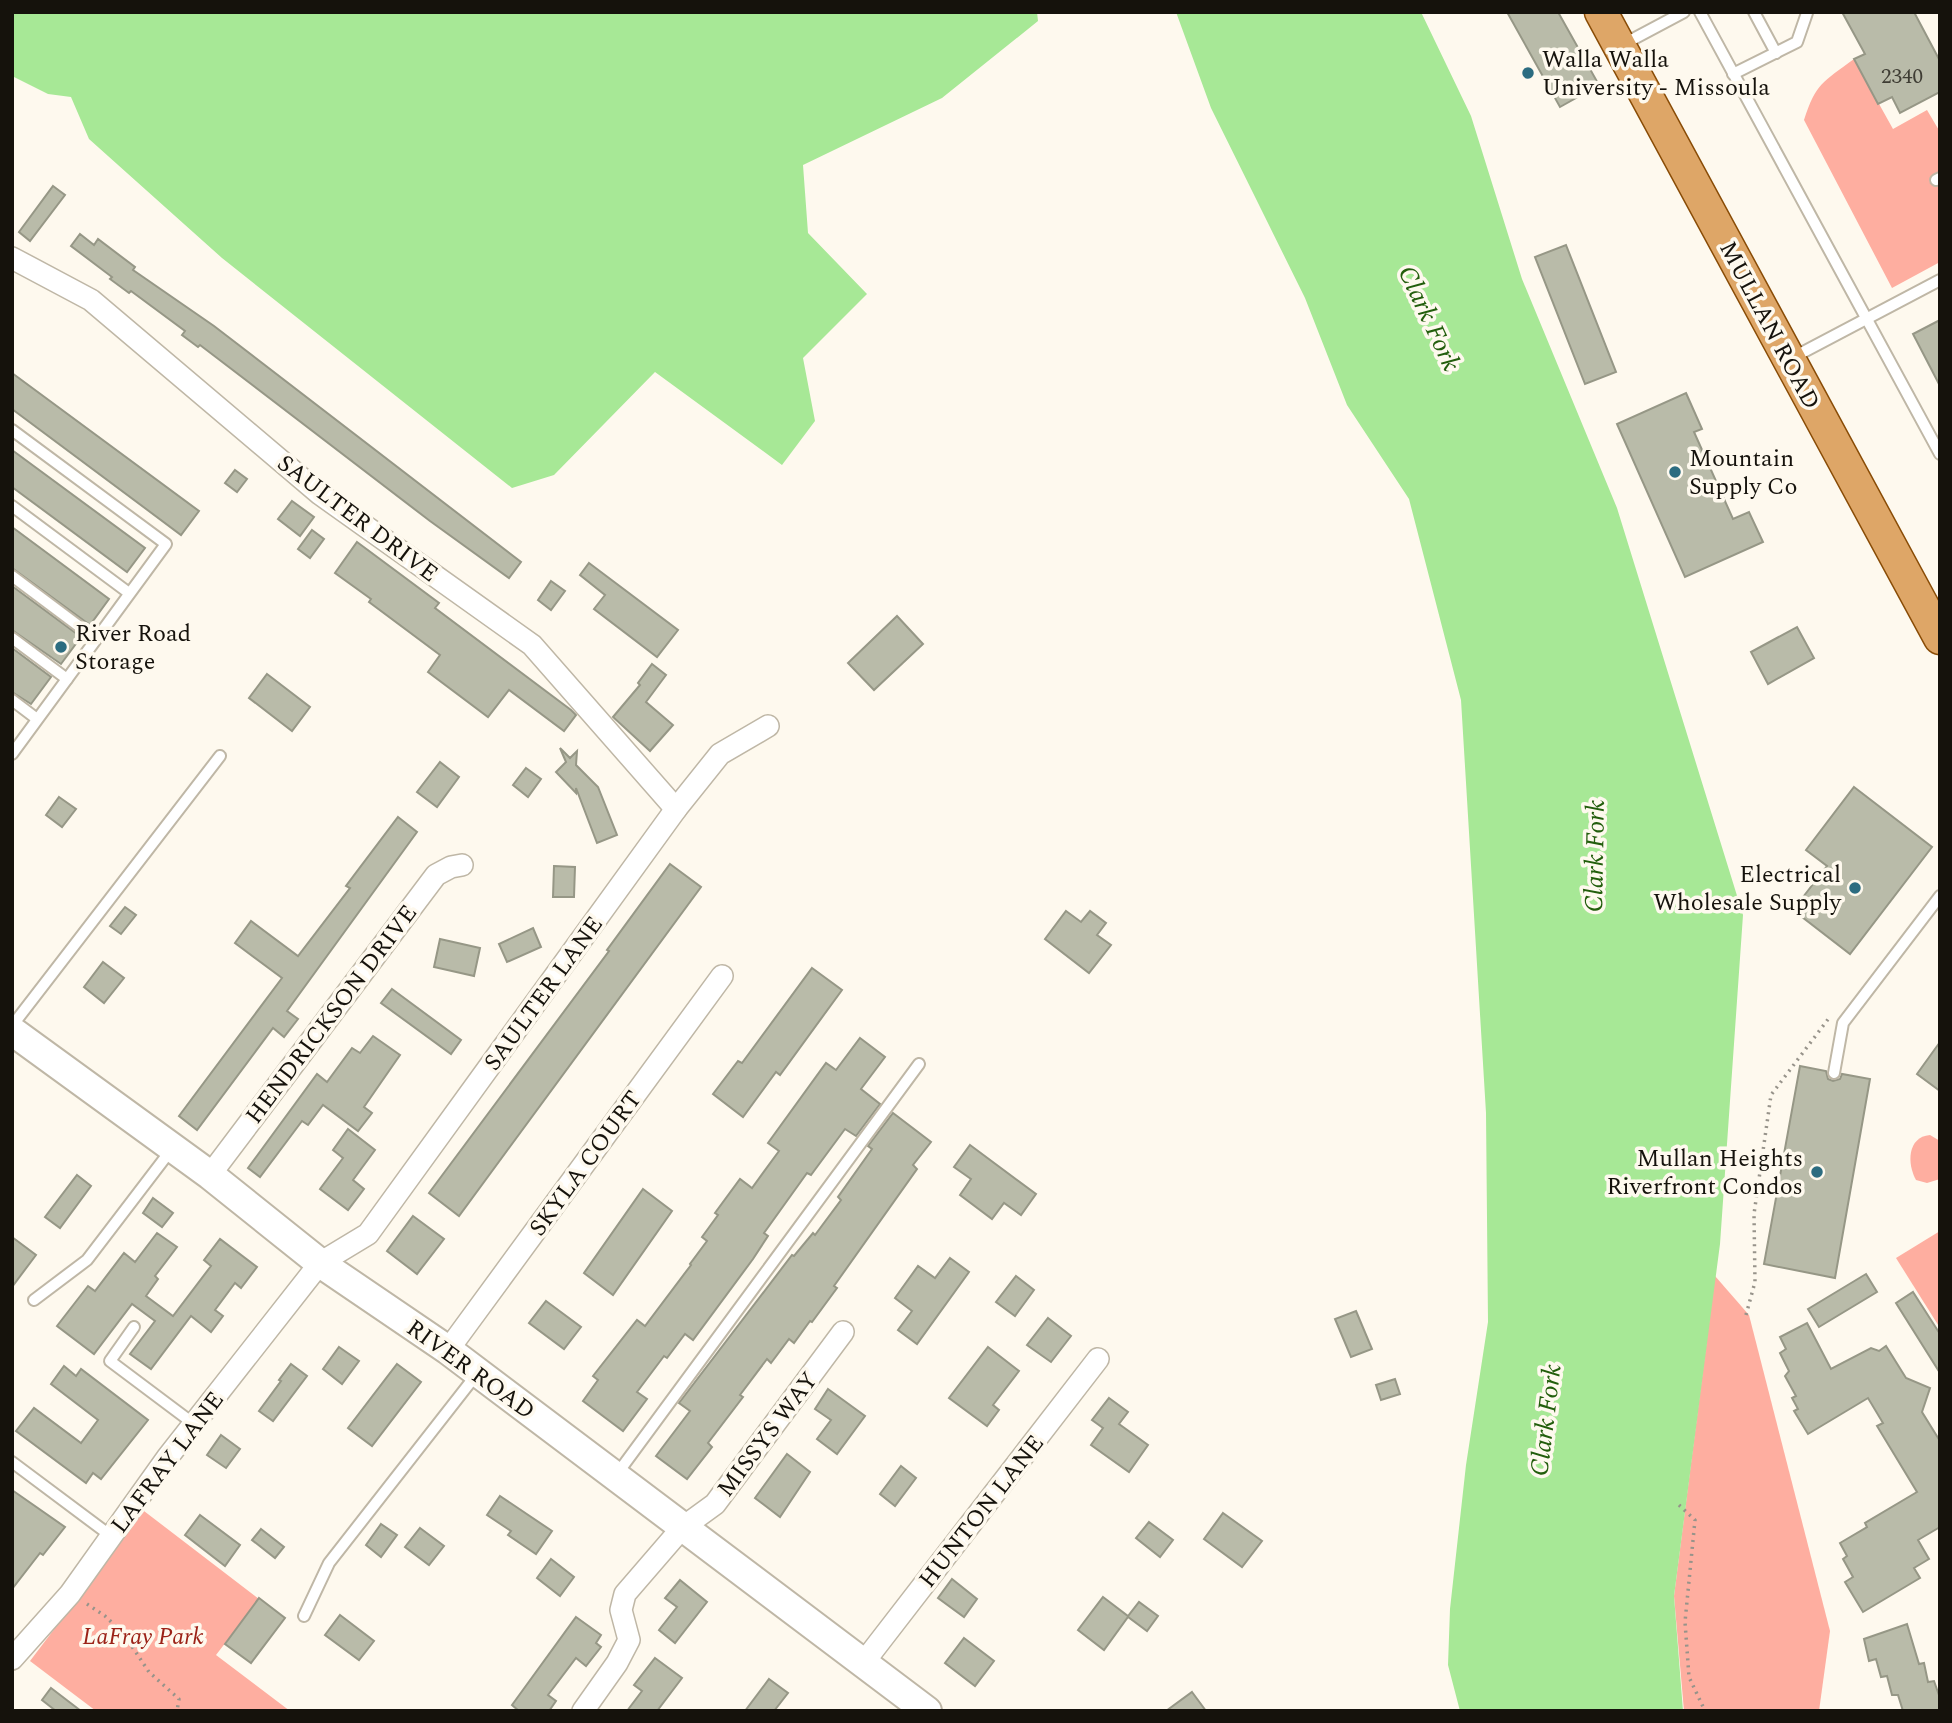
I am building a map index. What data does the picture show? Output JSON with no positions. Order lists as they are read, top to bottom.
{
  "streets": {
    "main road": ["MULLAN ROAD"],
    "street": [
      "SAULTER DRIVE",
      "SAULTER LANE",
      "HENDRICKSON DRIVE",
      "SKYLA COURT",
      "RIVER ROAD",
      "MISSYS WAY",
      "LAFRAY LANE",
      "HUNTON LANE"
    ]
  },
  "crossings": [
    ["SAULTER DRIVE", "SAULTER LANE"],
    ["SAULTER LANE", "RIVER ROAD"],
    ["SAULTER LANE", "LAFRAY LANE"],
    ["HENDRICKSON DRIVE", "RIVER ROAD"],
    ["SKYLA COURT", "RIVER ROAD"],
    ["RIVER ROAD", "MISSYS WAY"],
    ["RIVER ROAD", "LAFRAY LANE"],
    ["RIVER ROAD", "HUNTON LANE"]
  ],
  "water": ["Clark Fork"],
  "parks": ["LaFray Park"],
  "places": [
    "Walla Walla University - Missoula",
    "Mountain Supply Co",
    "River Road Storage",
    "Electrical Wholesale Supply",
    "Mullan Heights Riverfront Condos"
  ],
  "house_numbers": ["2340"]
}
